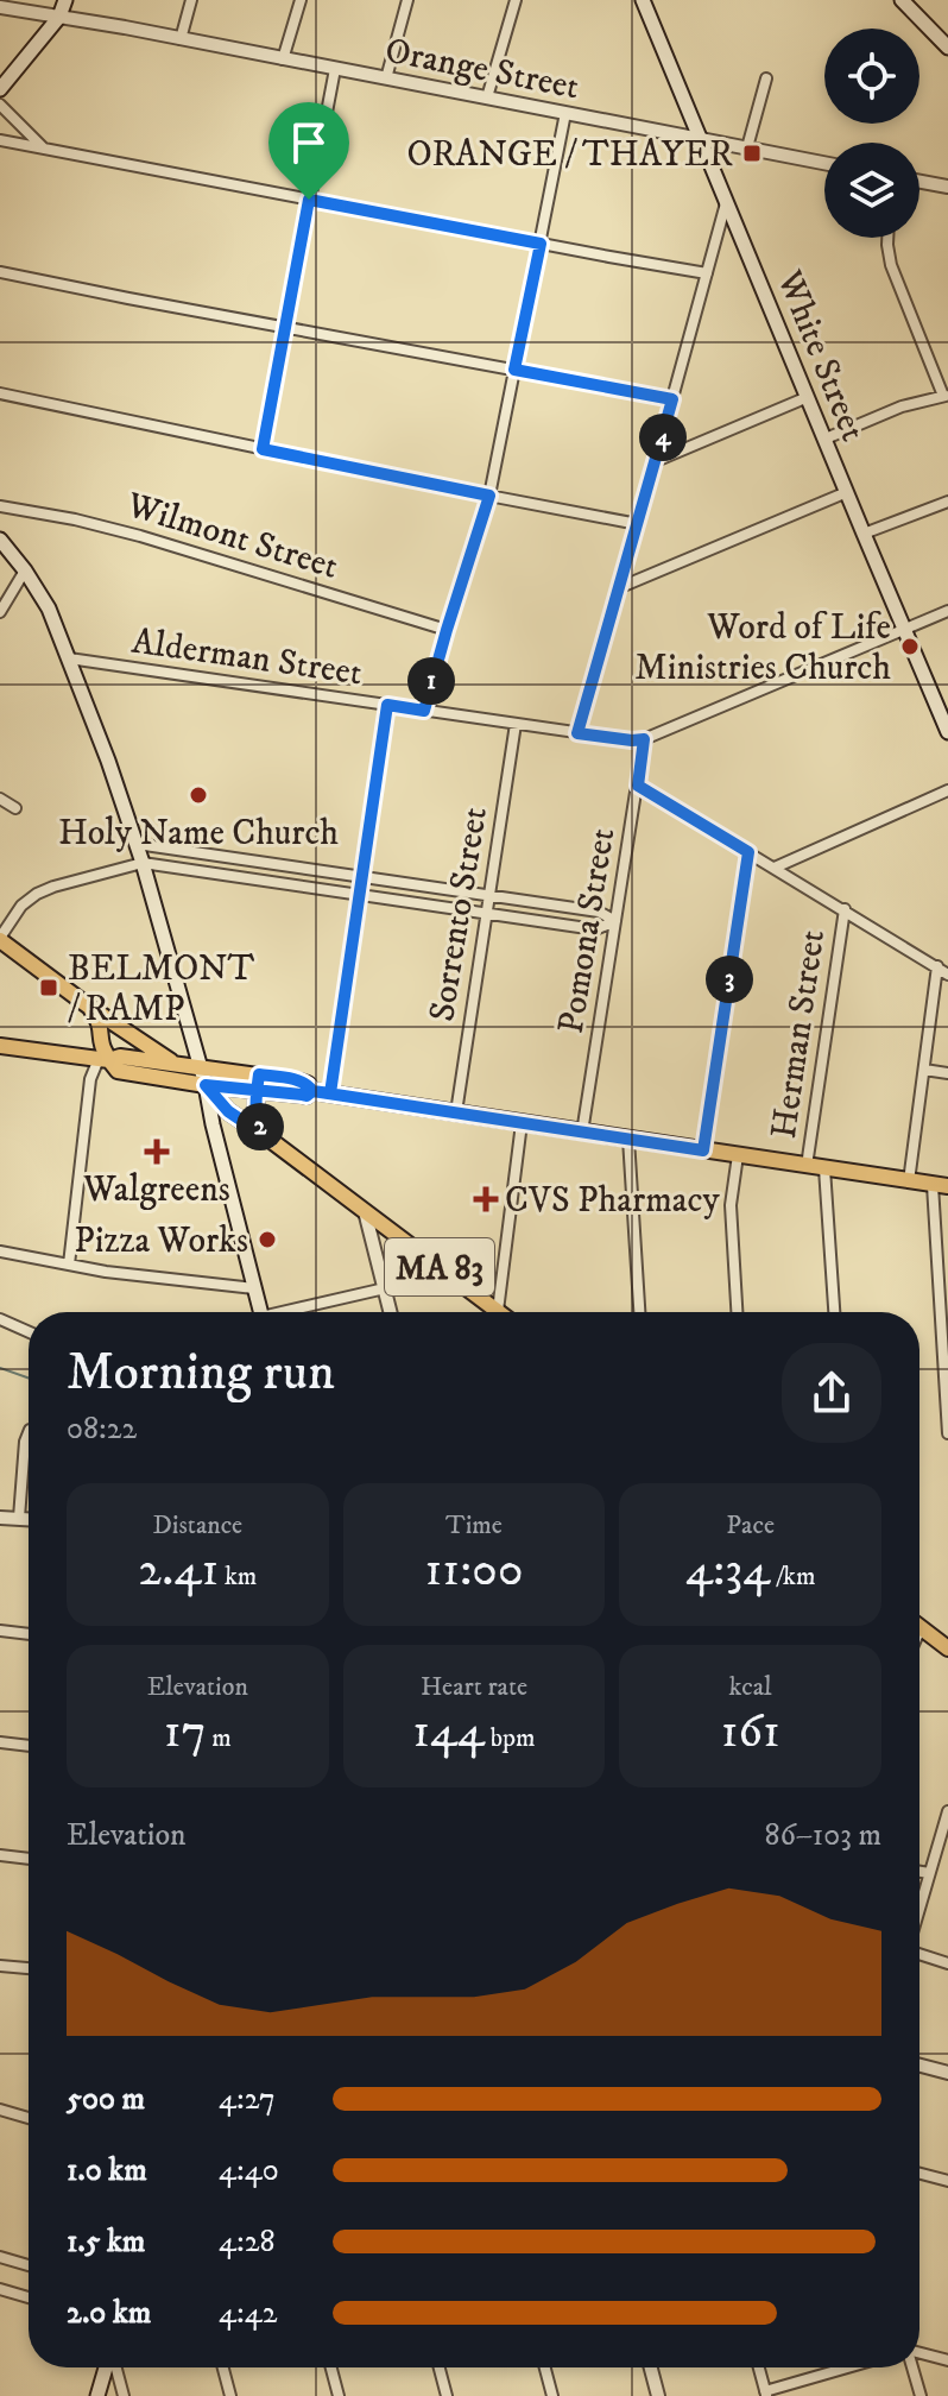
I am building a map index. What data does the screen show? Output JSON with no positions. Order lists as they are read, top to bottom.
{
  "streets": {
    "main road": ["White Street", "MA 83"],
    "street": [
      "Orange Street",
      "Wilmont Street",
      "Alderman Street",
      "Sorrento Street",
      "Pomona Street",
      "Herman Street"
    ]
  },
  "crossings": [
    ["Orange Street", "White Street"],
    ["Alderman Street", "Sorrento Street"],
    ["Alderman Street", "Pomona Street"]
  ],
  "places": {
    "transit": ["ORANGE / THAYER", "BELMONT / RAMP"],
    "other": ["Word of Life Ministries Church", "Holy Name Church", "Pizza Works"],
    "health": ["Walgreens", "CVS Pharmacy"]
  },
  "page": {
    "pins": [
      "4",
      "1",
      "3",
      "2"
    ],
    "heading": ["Morning run", "08:22"],
    "stats": [
      ["Distance", "2.41 km"],
      ["Time", "11:00"],
      ["Pace", "4:34 /km"],
      ["Elevation", "17 m"],
      ["Heart rate", "144 bpm"],
      ["kcal", "161"]
    ],
    "chart": ["Elevation", "86–103 m"],
    "list": [
      {
        "name": "500 m",
        "note": "4:27"
      },
      {
        "name": "1.0 km",
        "note": "4:40"
      },
      {
        "name": "1.5 km",
        "note": "4:28"
      },
      {
        "name": "2.0 km",
        "note": "4:42"
      }
    ]
  }
}
